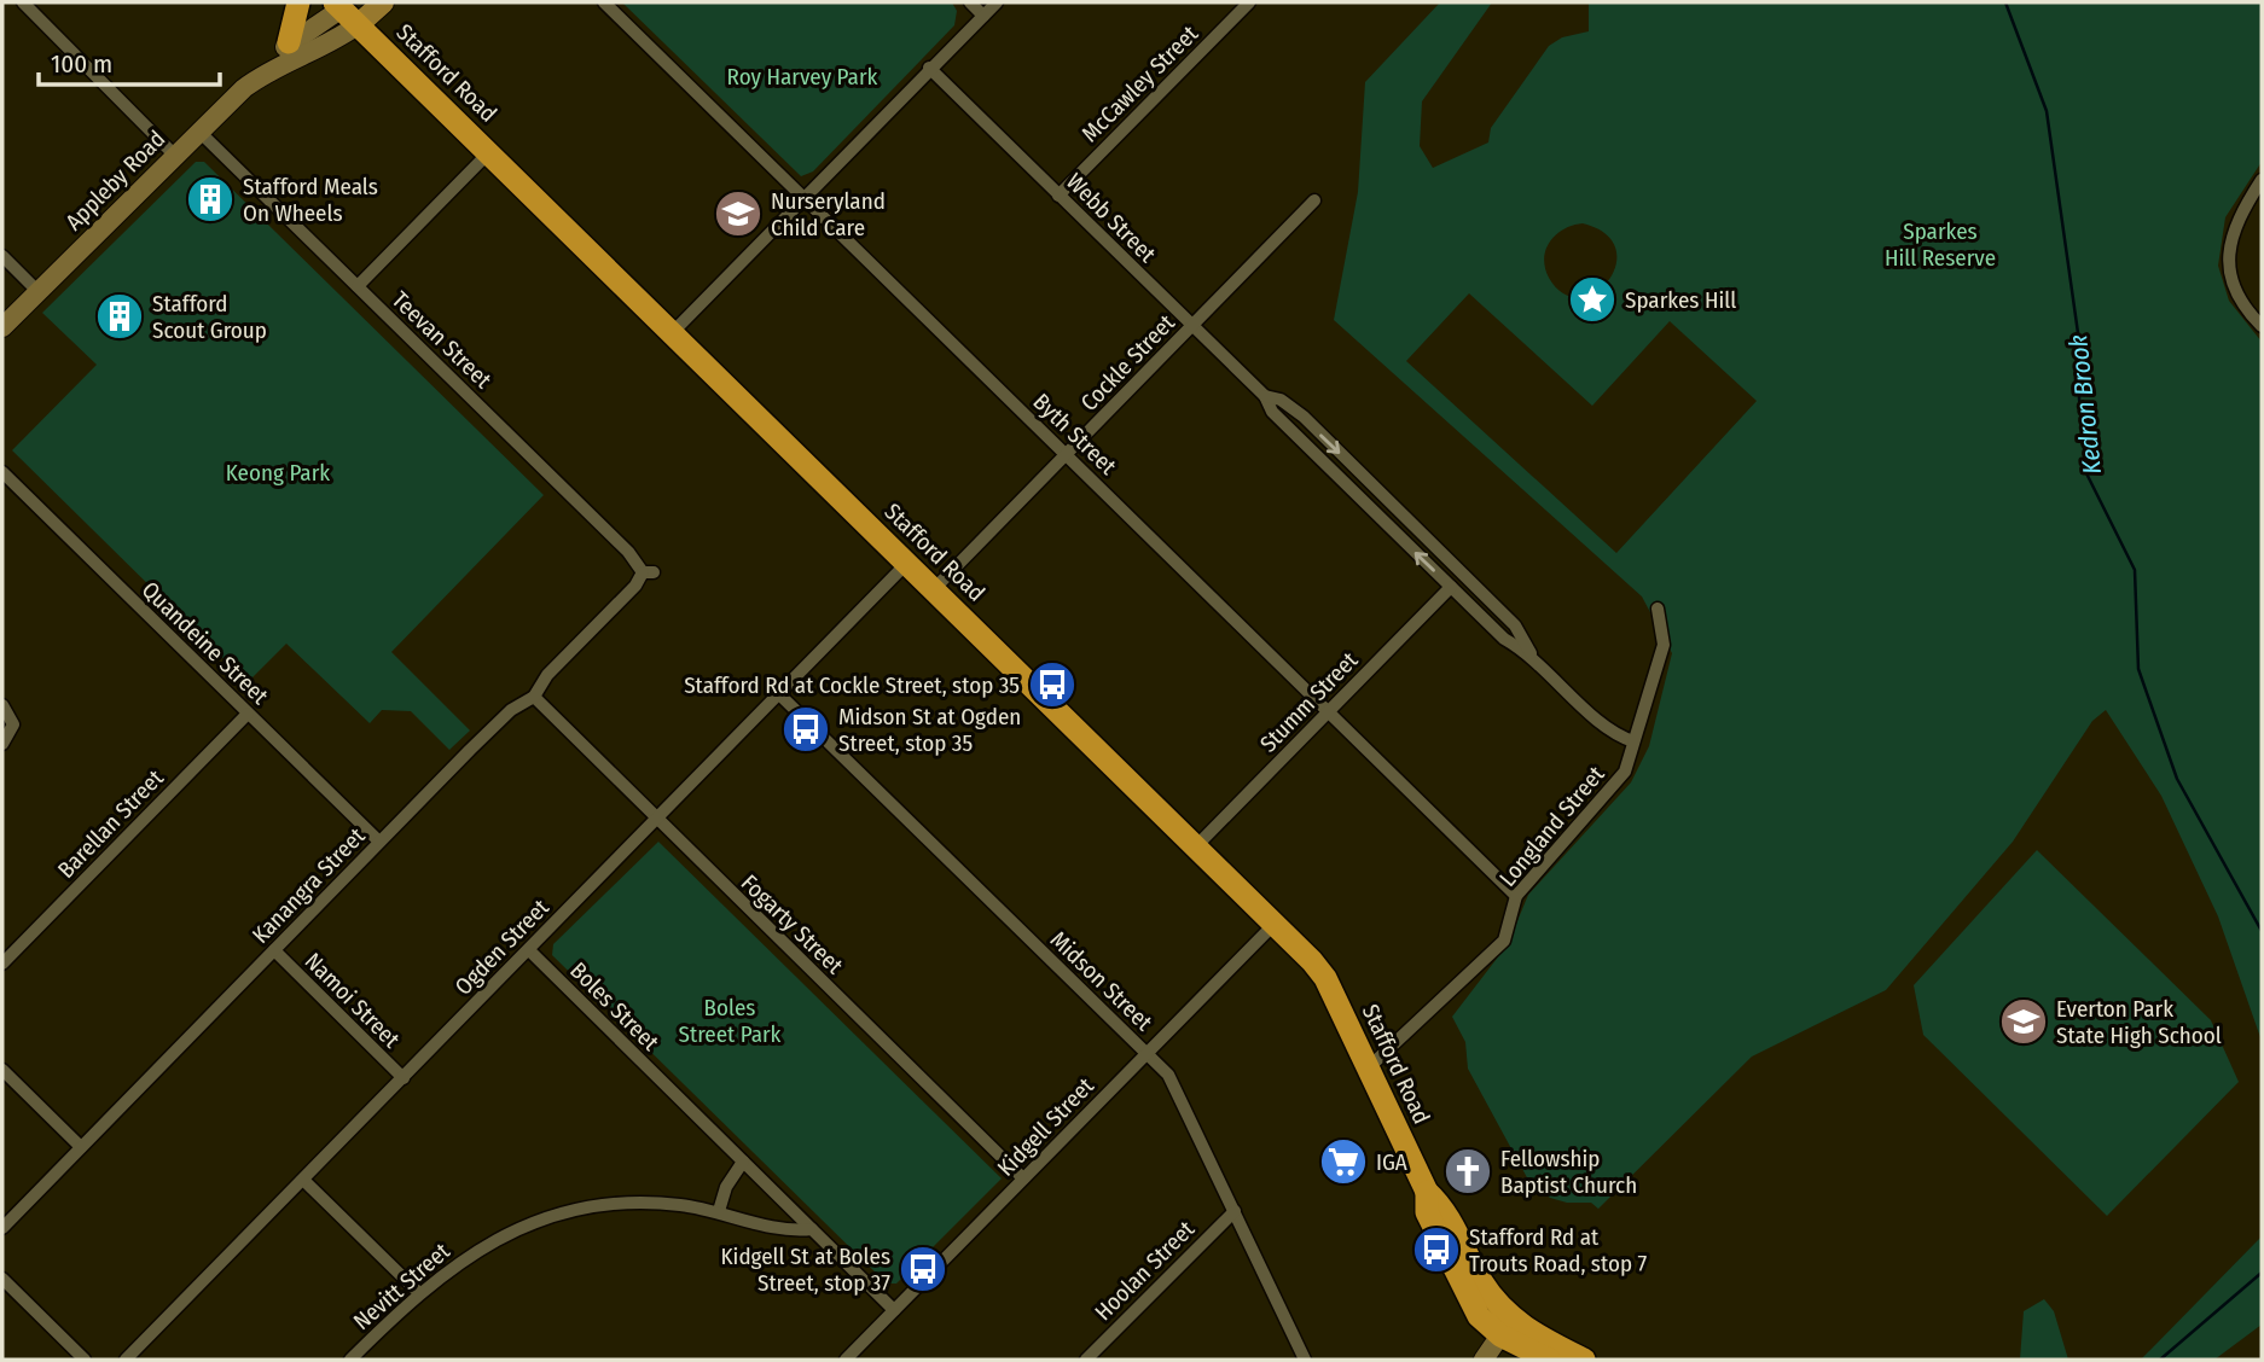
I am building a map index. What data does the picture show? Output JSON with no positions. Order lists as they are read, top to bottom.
{
  "streets": {
    "highway": ["Stafford Road"],
    "main road": ["Appleby Road"],
    "street": [
      "McCawley Street",
      "Webb Street",
      "Teevan Street",
      "Cockle Street",
      "Byth Street",
      "Quandeine Street",
      "Stumm Street",
      "Barellan Street",
      "Longland Street",
      "Kanangra Street",
      "Fogarty Street",
      "Ogden Street",
      "Midson Street",
      "Namoi Street",
      "Boles Street",
      "Kidgell Street",
      "Hoolan Street",
      "Nevitt Street"
    ]
  },
  "crossings": [
    ["Stafford Road", "Appleby Road"],
    ["Stafford Road", "Cockle Street"],
    ["Stafford Road", "Stumm Street"],
    ["Stafford Road", "Longland Street"],
    ["Stafford Road", "Ogden Street"],
    ["Stafford Road", "Kidgell Street"],
    ["McCawley Street", "Webb Street"],
    ["Appleby Road", "Teevan Street"],
    ["Webb Street", "Cockle Street"],
    ["Webb Street", "Stumm Street"],
    ["Webb Street", "Longland Street"],
    ["Teevan Street", "Kanangra Street"],
    ["Cockle Street", "Byth Street"],
    ["Byth Street", "Stumm Street"],
    ["Byth Street", "Longland Street"],
    ["Quandeine Street", "Barellan Street"],
    ["Quandeine Street", "Kanangra Street"],
    ["Kanangra Street", "Fogarty Street"],
    ["Kanangra Street", "Namoi Street"],
    ["Fogarty Street", "Ogden Street"],
    ["Fogarty Street", "Kidgell Street"],
    ["Ogden Street", "Midson Street"],
    ["Ogden Street", "Namoi Street"],
    ["Ogden Street", "Boles Street"],
    ["Midson Street", "Kidgell Street"],
    ["Midson Street", "Hoolan Street"],
    ["Boles Street", "Nevitt Street"]
  ],
  "water": ["Kedron Brook"],
  "parks": [
    "Roy Harvey Park",
    "Sparkes Hill Reserve",
    "Keong Park",
    "Boles Street Park"
  ],
  "places": {
    "building": ["Stafford Meals On Wheels", "Stafford Scout Group"],
    "school or university": ["Nurseryland Child Care", "Everton Park State High School"],
    "place": ["Sparkes Hill"],
    "bus stop": [
      "Stafford Rd at Cockle Street, stop 35",
      "Midson St at Ogden Street, stop 35",
      "Stafford Rd at Trouts Road, stop 7",
      "Kidgell St at Boles Street, stop 37"
    ],
    "supermarket": ["IGA"],
    "church": ["Fellowship Baptist Church"]
  },
  "scale_bar": "100 m"
}
